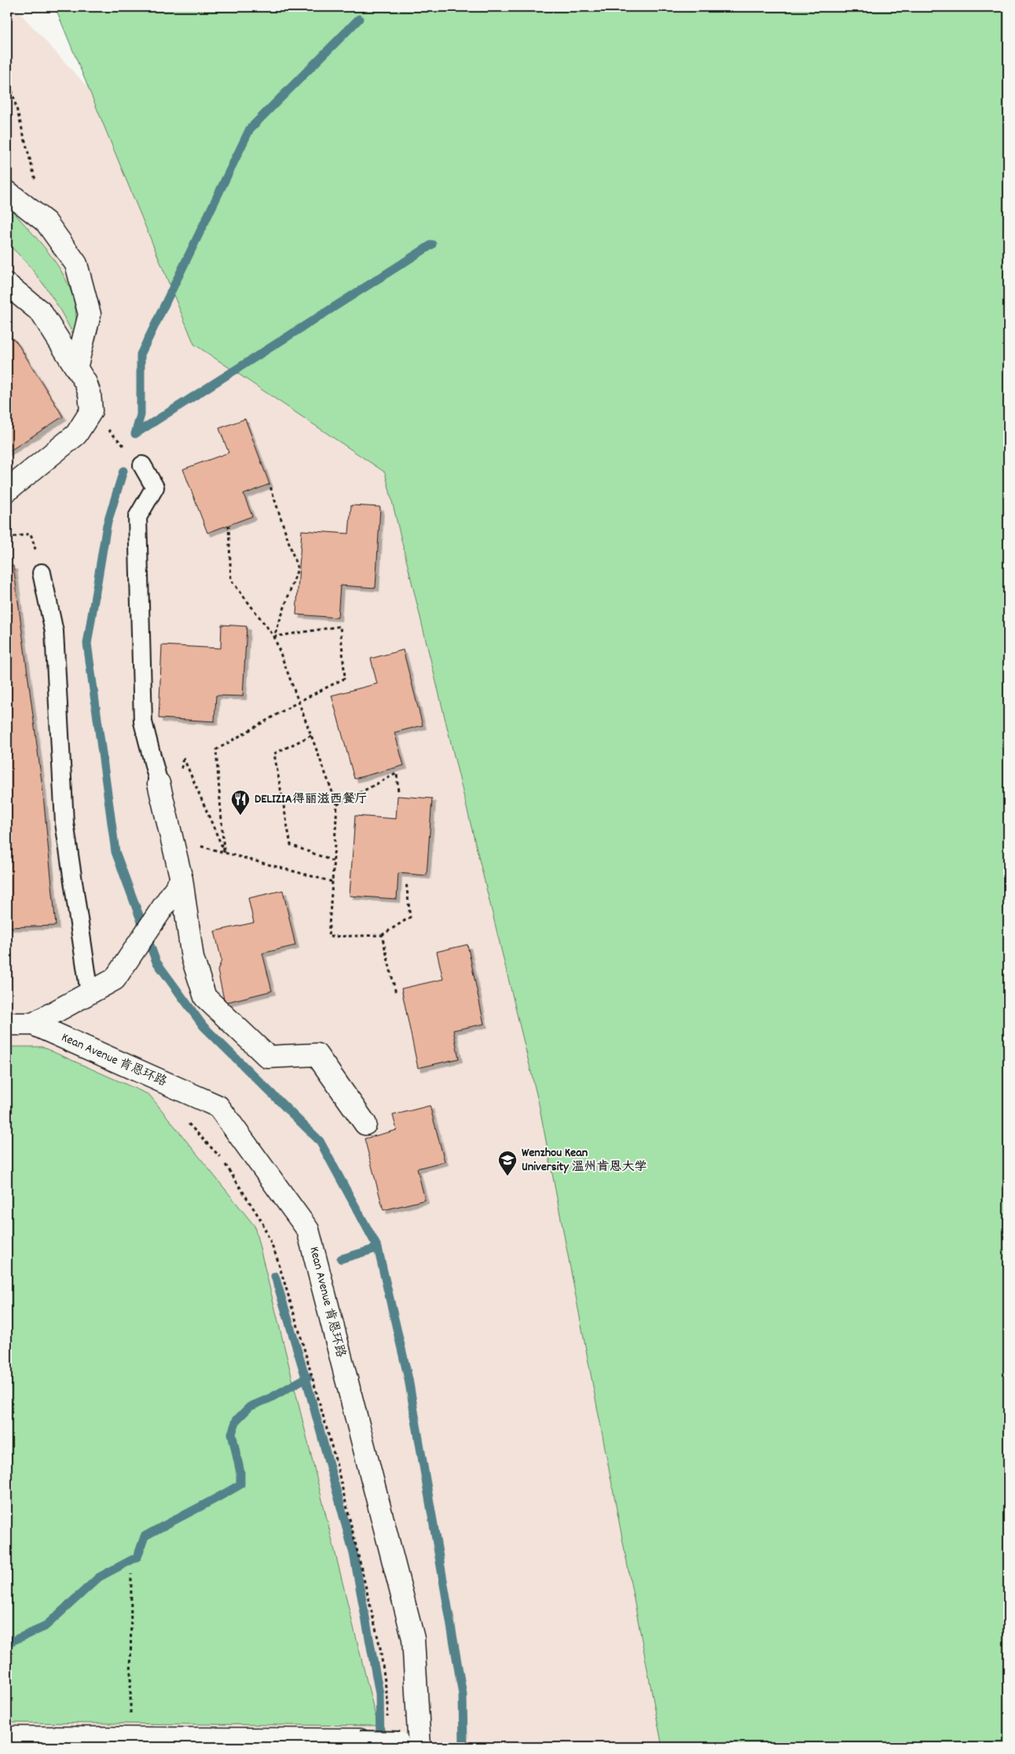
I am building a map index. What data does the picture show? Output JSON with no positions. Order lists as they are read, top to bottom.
{
  "streets": {
    "street": ["Kean Avenue 肯恩环路"]
  },
  "places": {
    "restaurant": ["DELIZIA得丽滋西餐厅"],
    "school or university": ["Wenzhou Kean University 温州肯恩大学"]
  }
}
